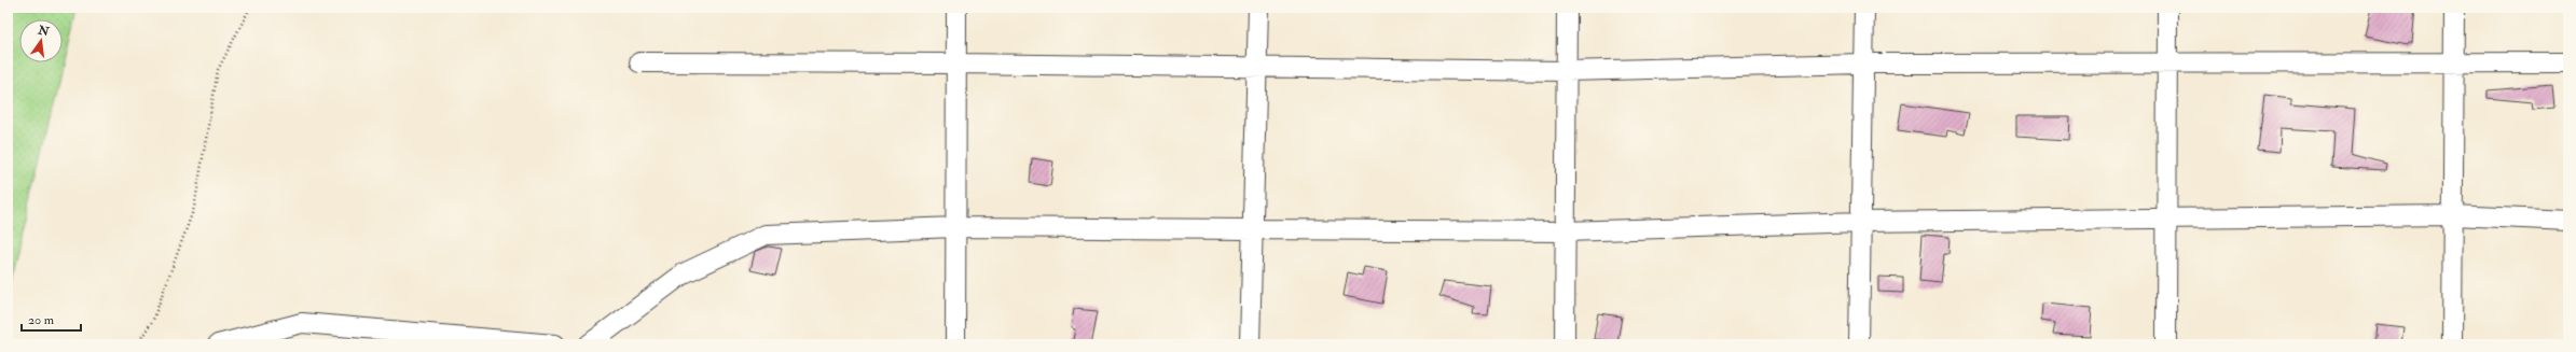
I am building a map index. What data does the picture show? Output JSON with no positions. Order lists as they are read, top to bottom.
{
  "scale_bar": "20 m",
  "north": "top"
}
